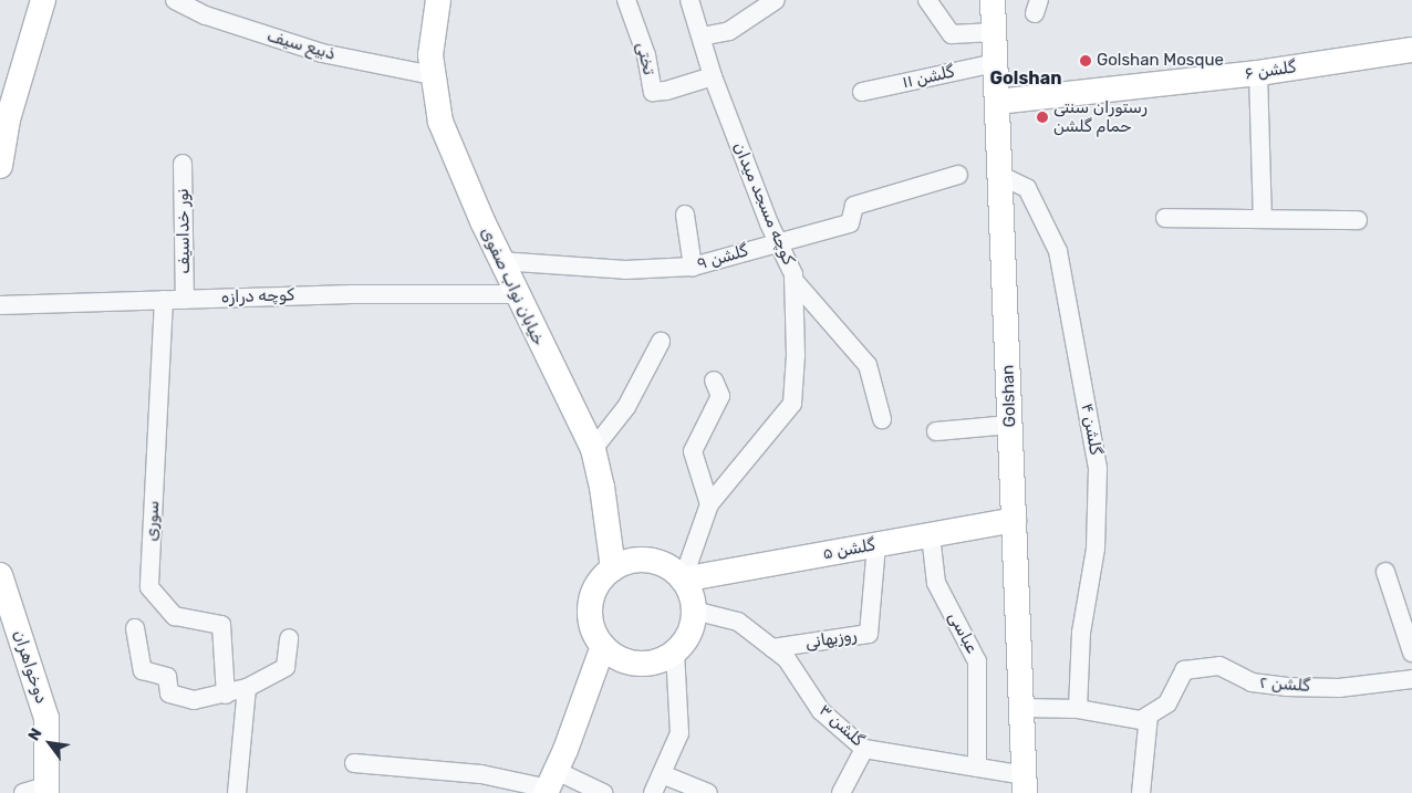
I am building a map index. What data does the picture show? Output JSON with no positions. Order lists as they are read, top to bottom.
{
  "streets": {
    "street": [
      "ذبیع سیف",
      "تختی",
      "گلشن ۶",
      "گلشن ۱۱",
      "کوچه مسجد میدان",
      "نور خداسیف",
      "گلشن ۹",
      "خیابان نواب صفوی",
      "کوچه درازه",
      "Golshan",
      "گلشن ۴",
      "سوری",
      "گلشن ۵",
      "عباسی",
      "روزبهانی",
      "دوخواهران",
      "گلشن ۲",
      "گلشن ۳"
    ]
  },
  "crossings": [
    ["ذبیع سیف", "خیابان نواب صفوی"],
    ["تختی", "کوچه مسجد میدان"],
    ["گلشن ۶", "Golshan"],
    ["گلشن ۱۱", "Golshan"],
    ["کوچه مسجد میدان", "گلشن ۹"],
    ["کوچه مسجد میدان", "خیابان نواب صفوی"],
    ["کوچه مسجد میدان", "گلشن ۵"],
    ["کوچه مسجد میدان", "گلشن ۳"],
    ["نور خداسیف", "کوچه درازه"],
    ["گلشن ۹", "خیابان نواب صفوی"],
    ["خیابان نواب صفوی", "کوچه درازه"],
    ["خیابان نواب صفوی", "گلشن ۵"],
    ["خیابان نواب صفوی", "گلشن ۳"],
    ["کوچه درازه", "سوری"],
    ["Golshan", "گلشن ۴"],
    ["Golshan", "گلشن ۵"],
    ["Golshan", "گلشن ۳"],
    ["گلشن ۵", "عباسی"],
    ["گلشن ۵", "روزبهانی"],
    ["گلشن ۵", "گلشن ۳"],
    ["عباسی", "گلشن ۳"],
    ["روزبهانی", "گلشن ۳"]
  ],
  "districts": ["Golshan"],
  "places": ["Golshan Mosque", "رستوران سنتی حمام گلشن"],
  "north": "top left"
}
